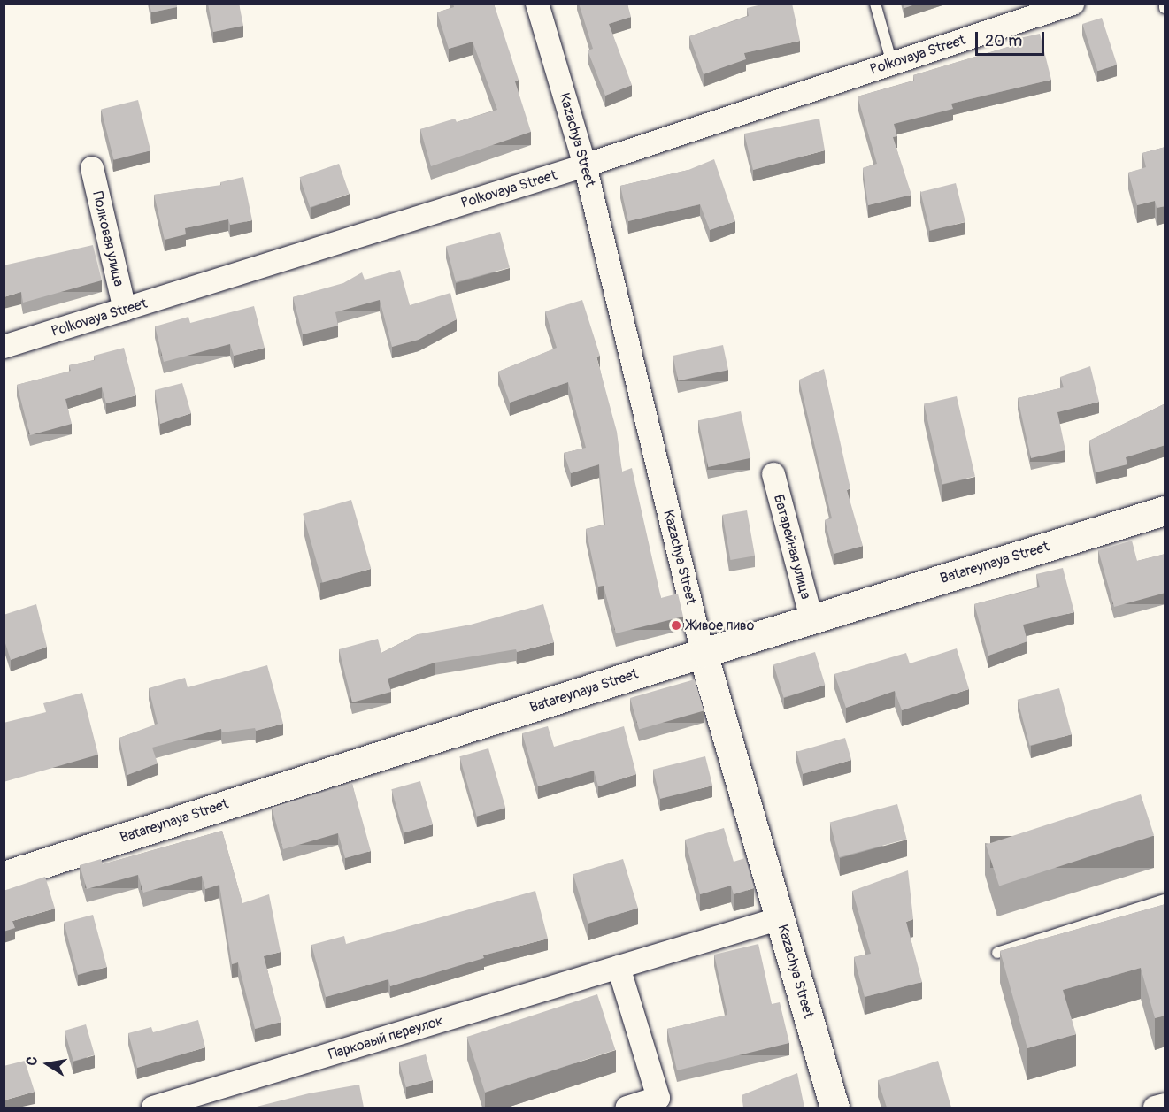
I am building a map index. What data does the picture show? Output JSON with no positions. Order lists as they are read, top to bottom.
{
  "streets": {
    "street": [
      "Polkovaya Street",
      "Kazachya Street",
      "Полковая улица",
      "Батарейная улица",
      "Batareynaya Street",
      "Парковый переулок"
    ]
  },
  "crossings": [
    ["Polkovaya Street", "Kazachya Street"],
    ["Polkovaya Street", "Полковая улица"],
    ["Kazachya Street", "Batareynaya Street"],
    ["Kazachya Street", "Парковый переулок"],
    ["Батарейная улица", "Batareynaya Street"]
  ],
  "places": ["Живое пиво"],
  "scale_bar": "20 m",
  "north": "left"
}
